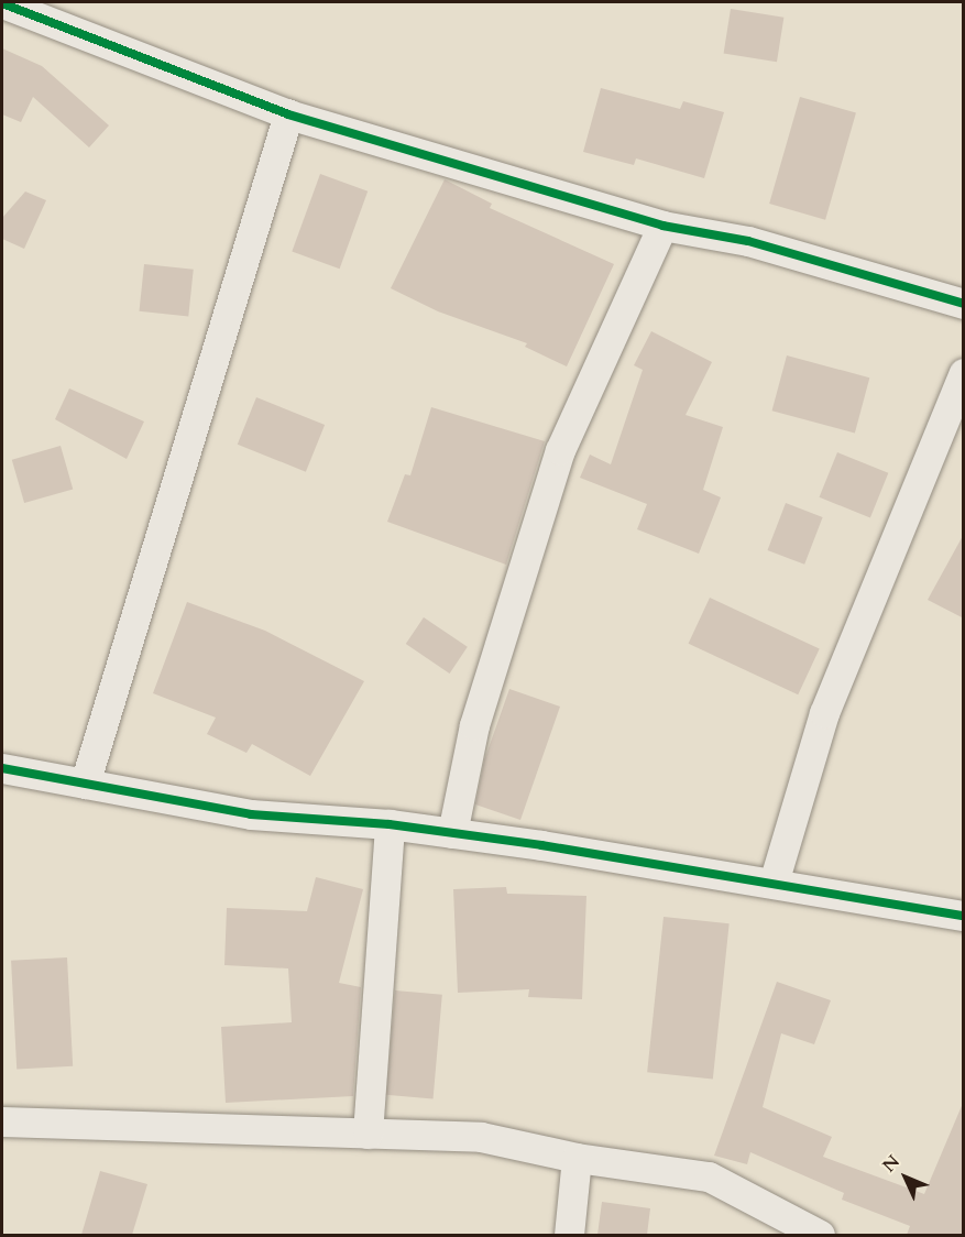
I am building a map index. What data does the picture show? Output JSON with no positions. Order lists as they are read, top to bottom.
{
  "north": "top left"
}
